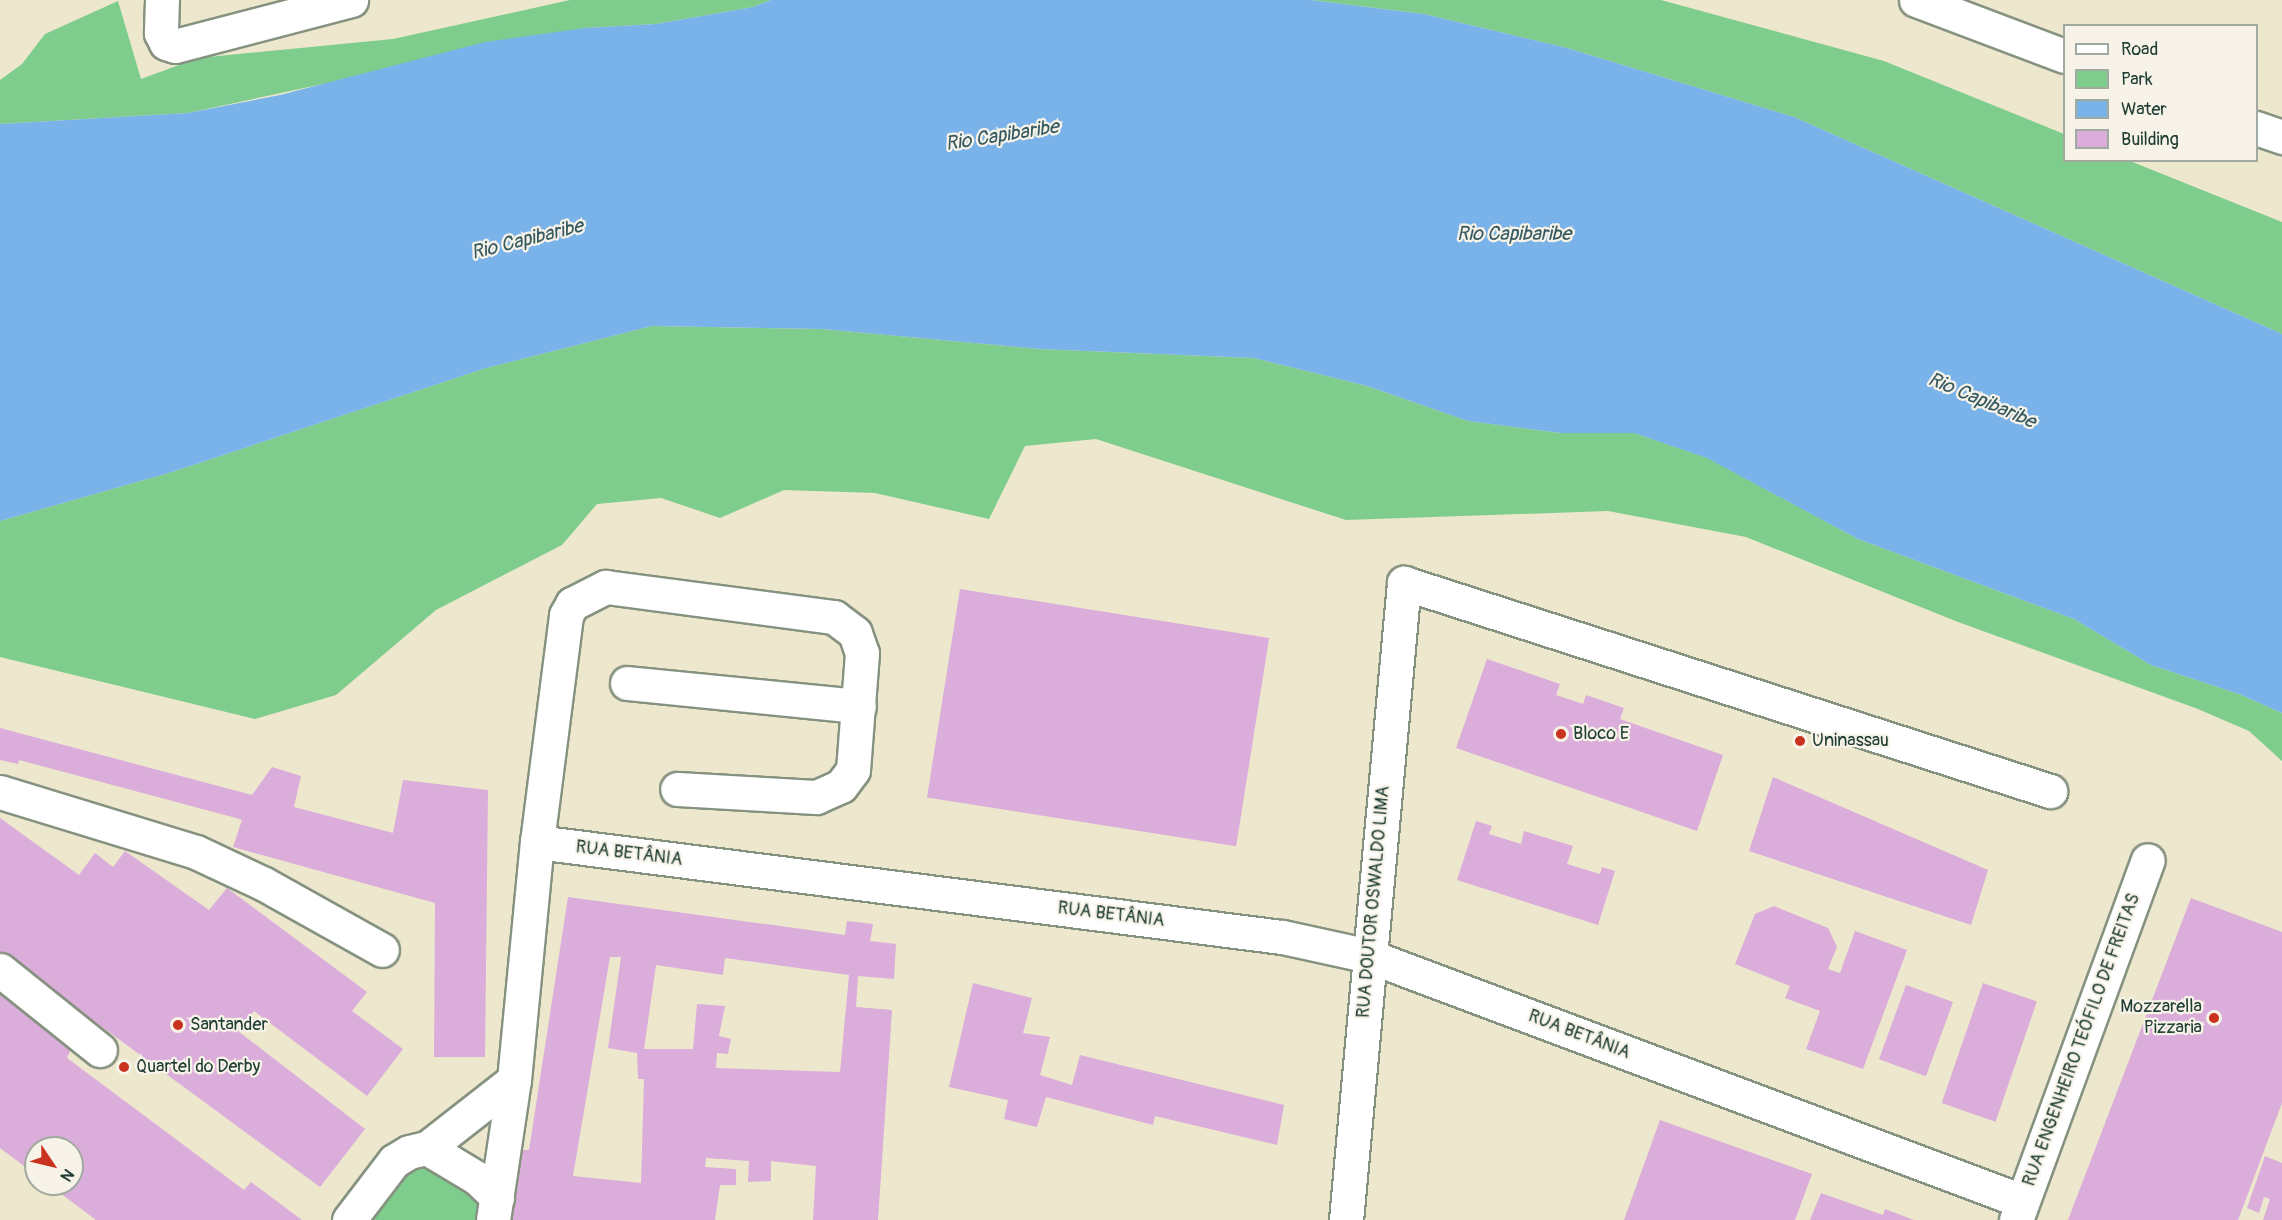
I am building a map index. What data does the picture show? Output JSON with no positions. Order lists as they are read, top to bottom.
{
  "streets": {
    "street": ["RUA BETÂNIA", "RUA DOUTOR OSWALDO LIMA", "RUA ENGENHEIRO TEÓFILO DE FREITAS"]
  },
  "crossings": [
    ["RUA BETÂNIA", "RUA DOUTOR OSWALDO LIMA"],
    ["RUA BETÂNIA", "RUA ENGENHEIRO TEÓFILO DE FREITAS"]
  ],
  "water": ["Rio Capibaribe"],
  "places": [
    "Bloco E",
    "Uninassau",
    "Mozzarella Pizzaria",
    "Santander",
    "Quartel do Derby"
  ],
  "legend": [
    "Road",
    "Park",
    "Water",
    "Building"
  ],
  "north": "bottom right"
}
